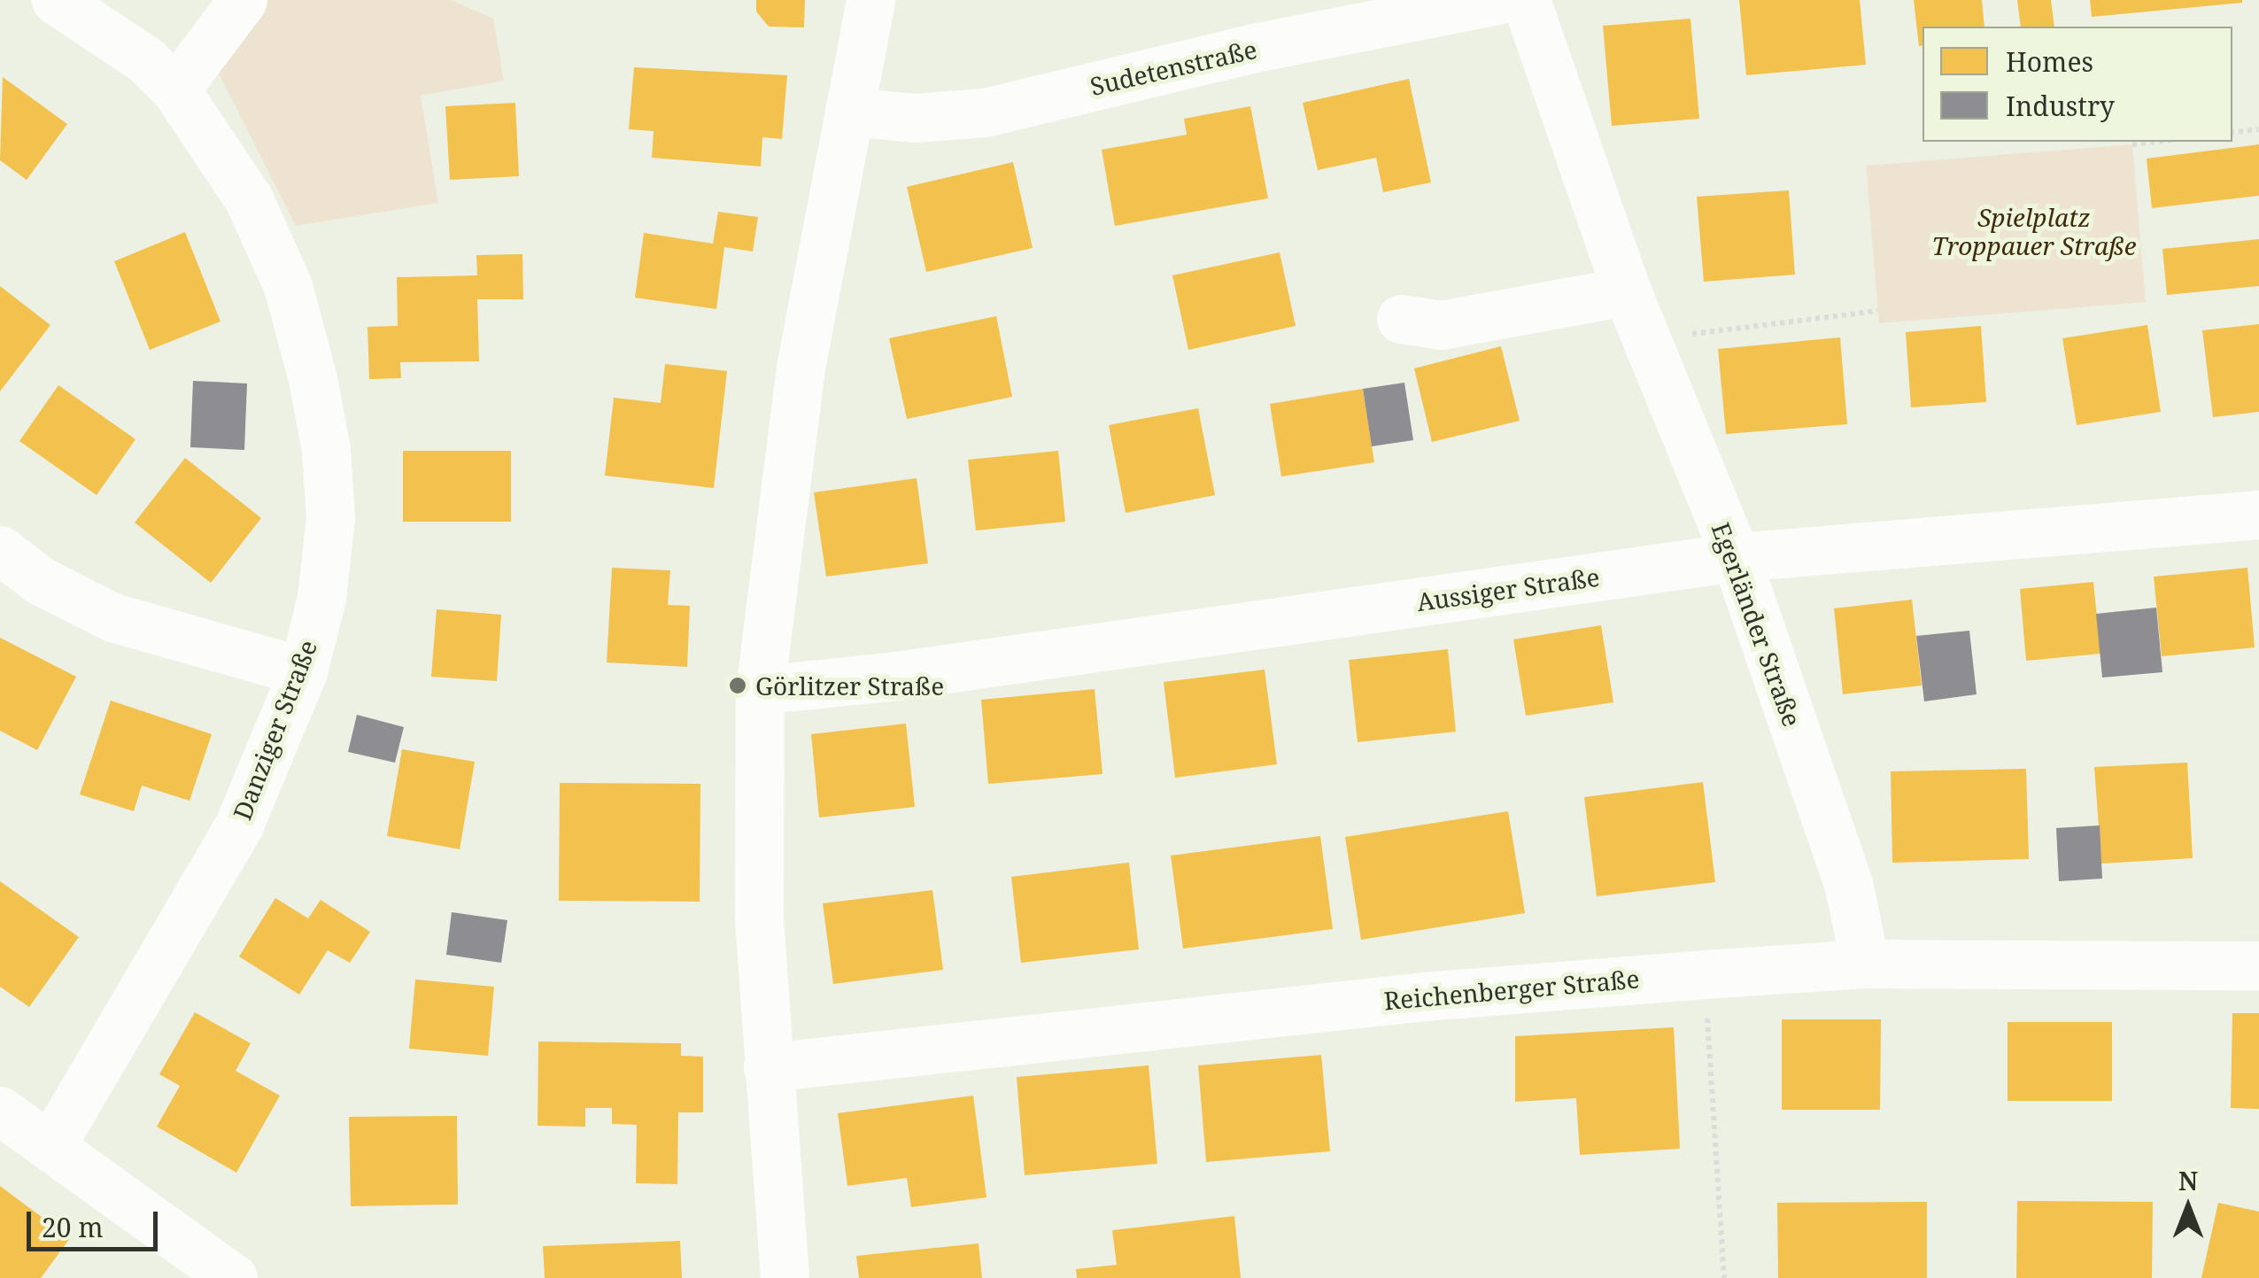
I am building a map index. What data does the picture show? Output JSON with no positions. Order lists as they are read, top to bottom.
{
  "streets": {
    "street": [
      "Sudetenstraße",
      "Aussiger Straße",
      "Egerländer Straße",
      "Danziger Straße",
      "Reichenberger Straße"
    ]
  },
  "crossings": [
    ["Aussiger Straße", "Egerländer Straße"],
    ["Egerländer Straße", "Reichenberger Straße"]
  ],
  "parks": ["Spielplatz Troppauer Straße"],
  "places": ["Görlitzer Straße"],
  "legend": ["Homes", "Industry"],
  "scale_bar": "20 m",
  "north": "top"
}
